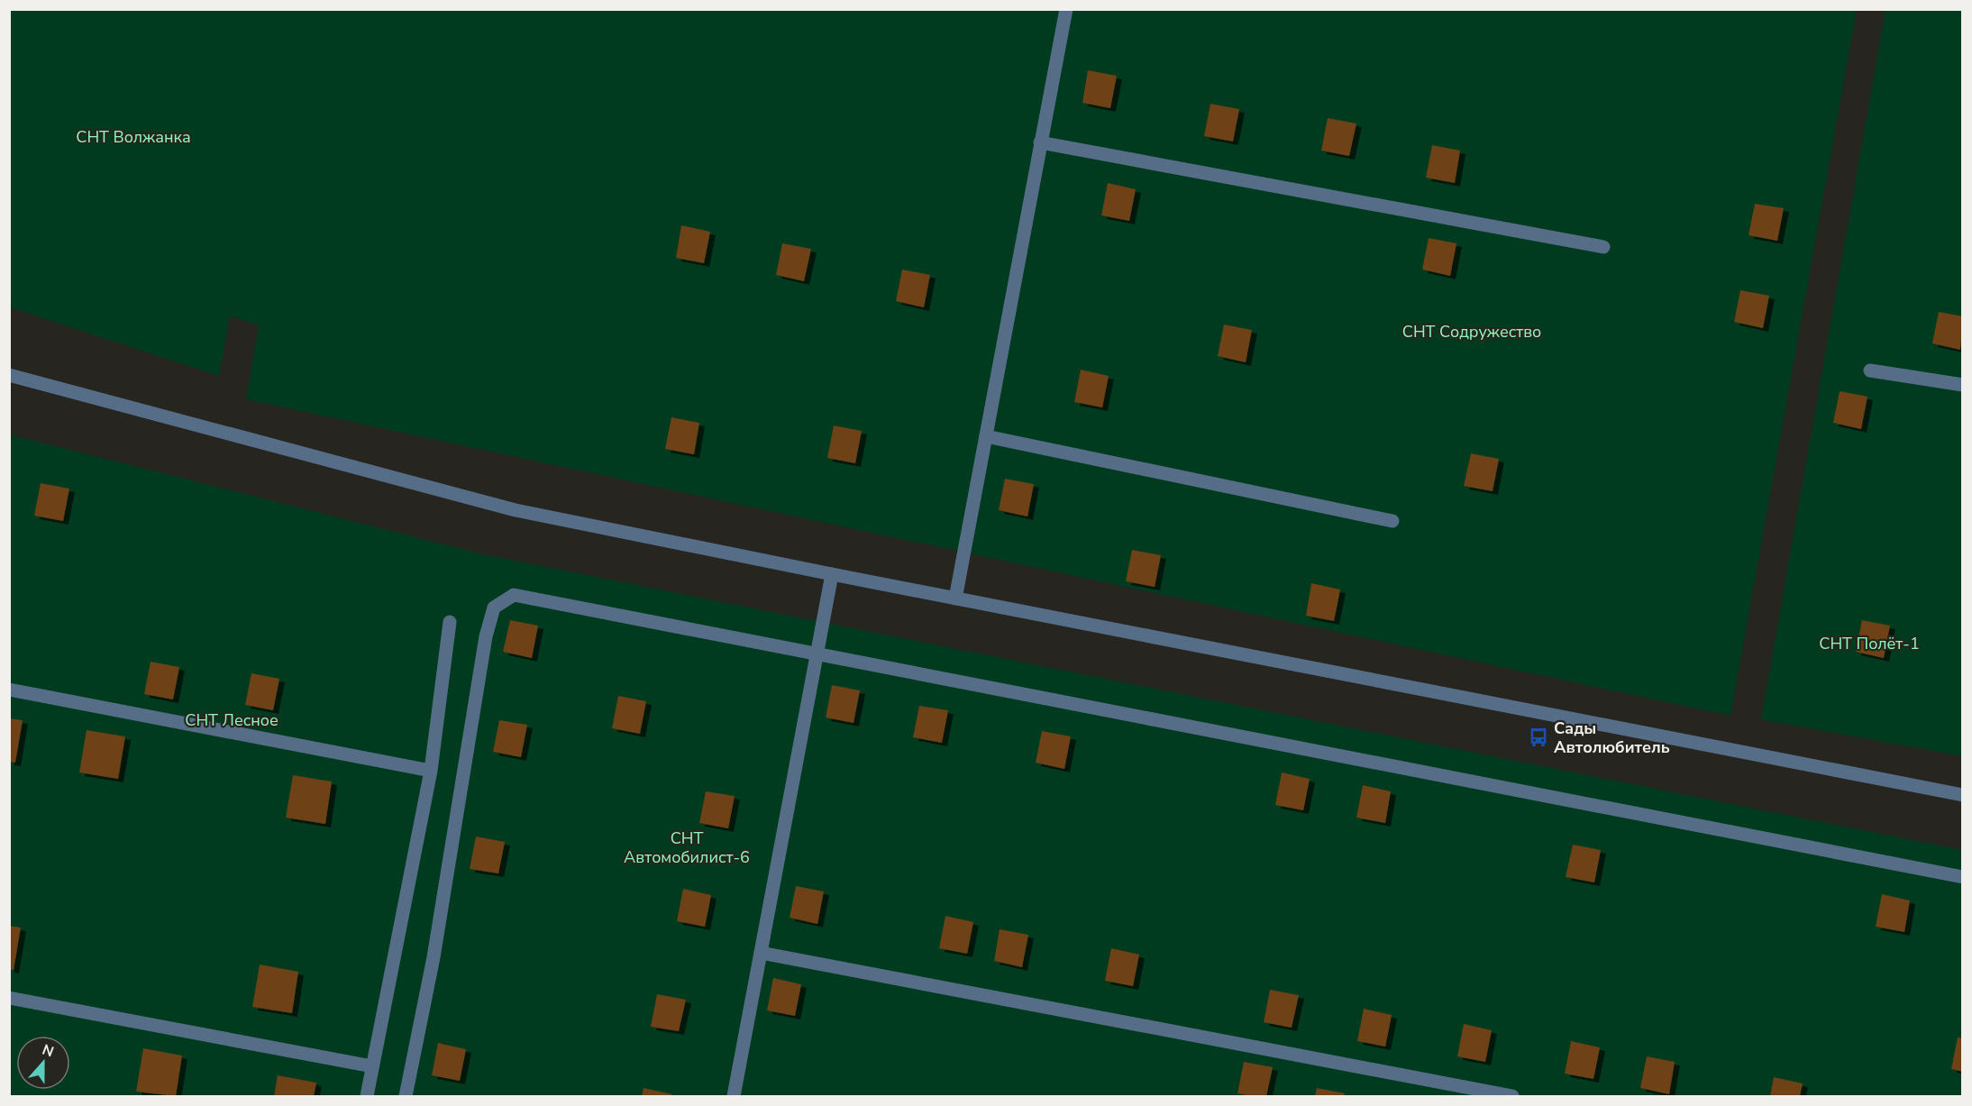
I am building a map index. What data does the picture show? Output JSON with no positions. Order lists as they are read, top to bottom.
{
  "parks": [
    "СНТ Волжанка",
    "СНТ Содружество",
    "СНТ Полёт-1",
    "СНТ Лесное",
    "СНТ Автомобилист-6"
  ],
  "places": {
    "bus stop": ["Сады Автолюбитель"]
  },
  "north": "top"
}
